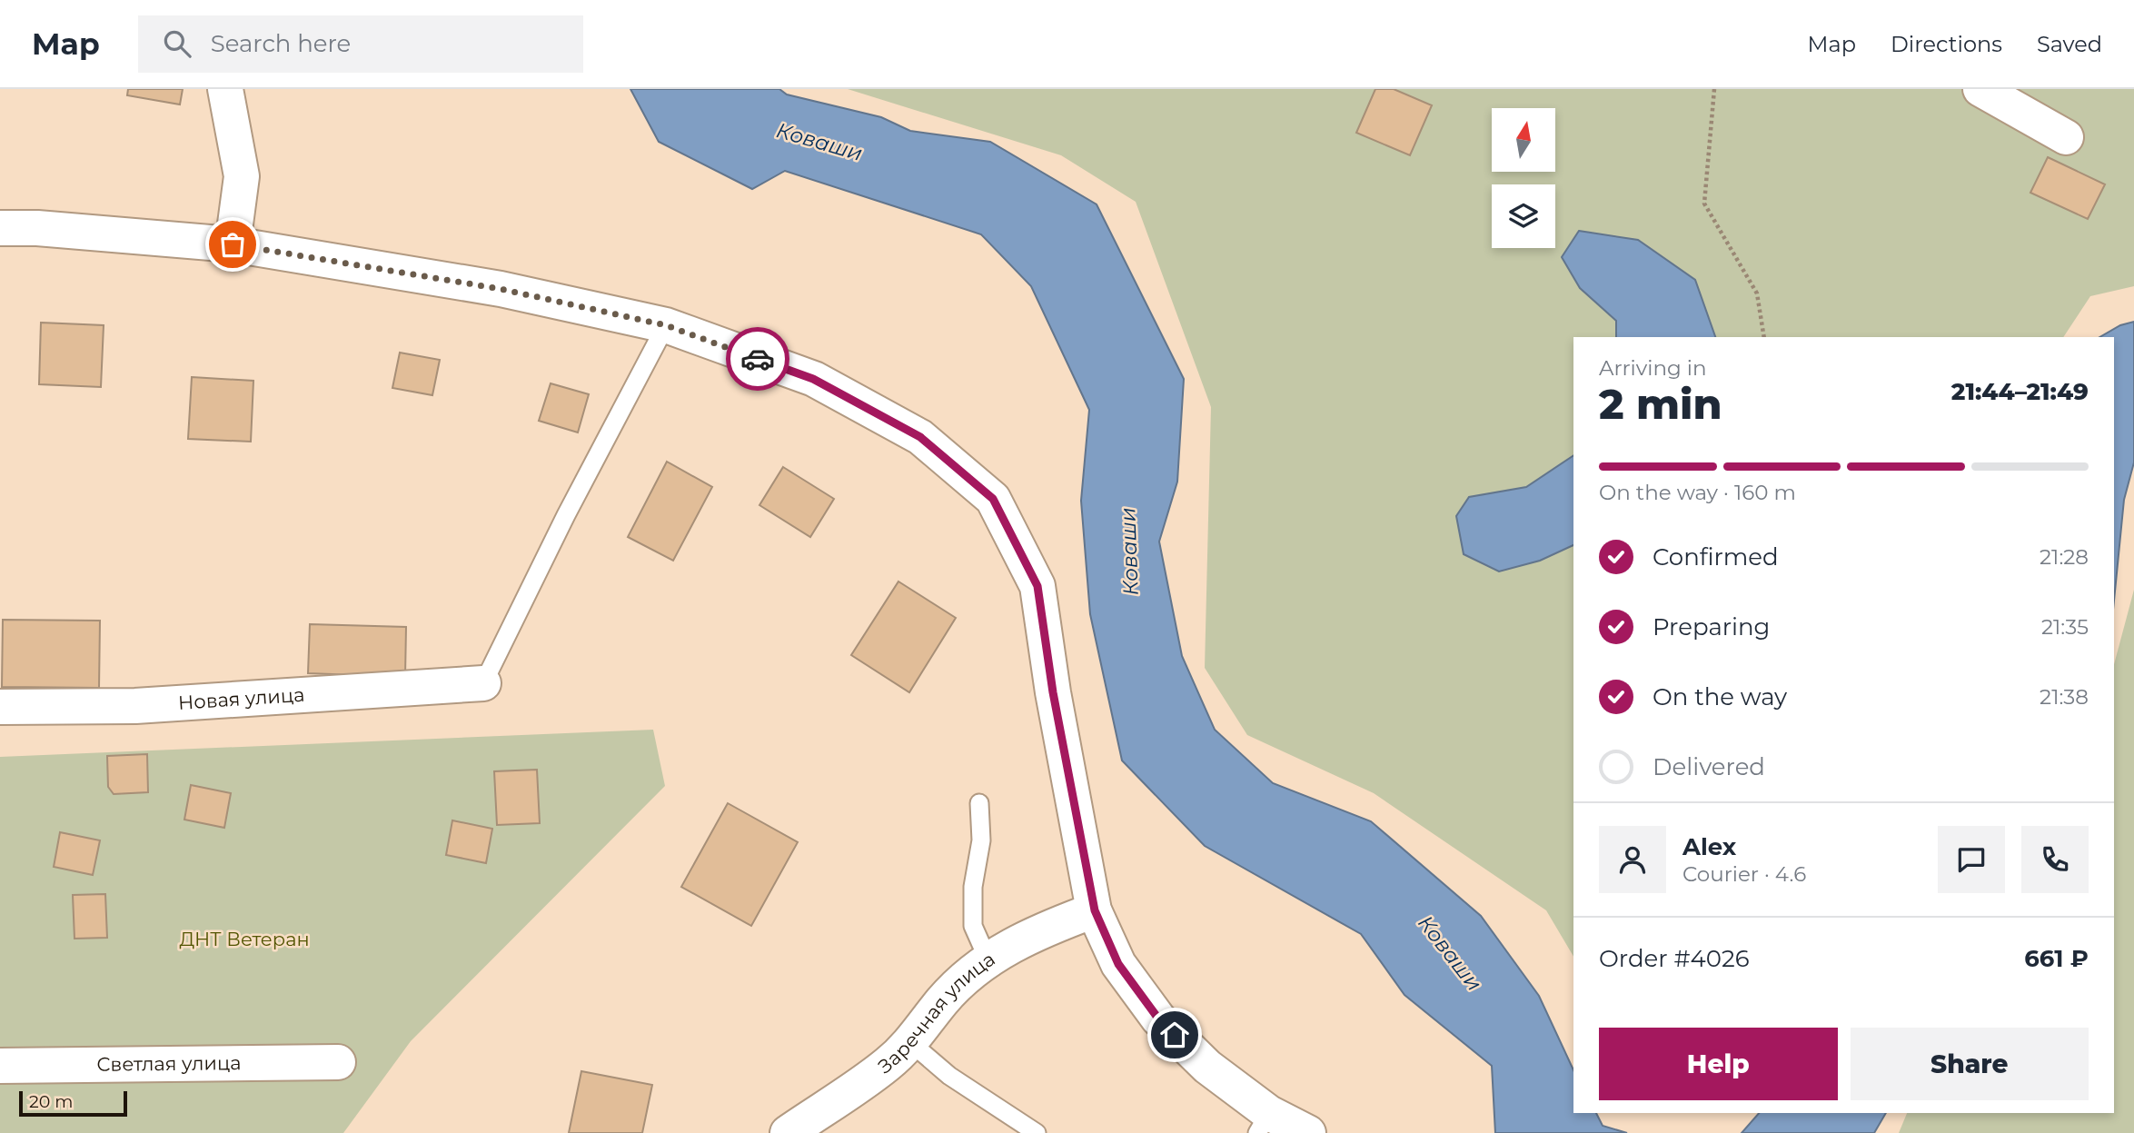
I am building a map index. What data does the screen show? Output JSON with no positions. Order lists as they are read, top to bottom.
{
  "streets": {
    "main road": ["Новая улица", "Заречная улица", "Светлая улица"]
  },
  "water": ["Коваши"],
  "parks": ["ДНТ Ветеран"],
  "scale_bar": "20 m",
  "north": "top",
  "page": {
    "header": "Map",
    "search": "Search here",
    "nav": ["Map", "Directions", "Saved"],
    "heading": ["2 min", "Arriving in", "21:44–21:49"],
    "panel": [
      "Alex",
      "Courier · 4.6",
      "Order #4026",
      "661 ₽"
    ],
    "bar": "On the way · 160 m",
    "list": [
      ["Confirmed", "21:28"],
      ["Preparing", "21:35"],
      ["On the way", "21:38"],
      "Delivered"
    ],
    "buttons": ["Help", "Share"],
    "scale": "20 m"
  }
}
